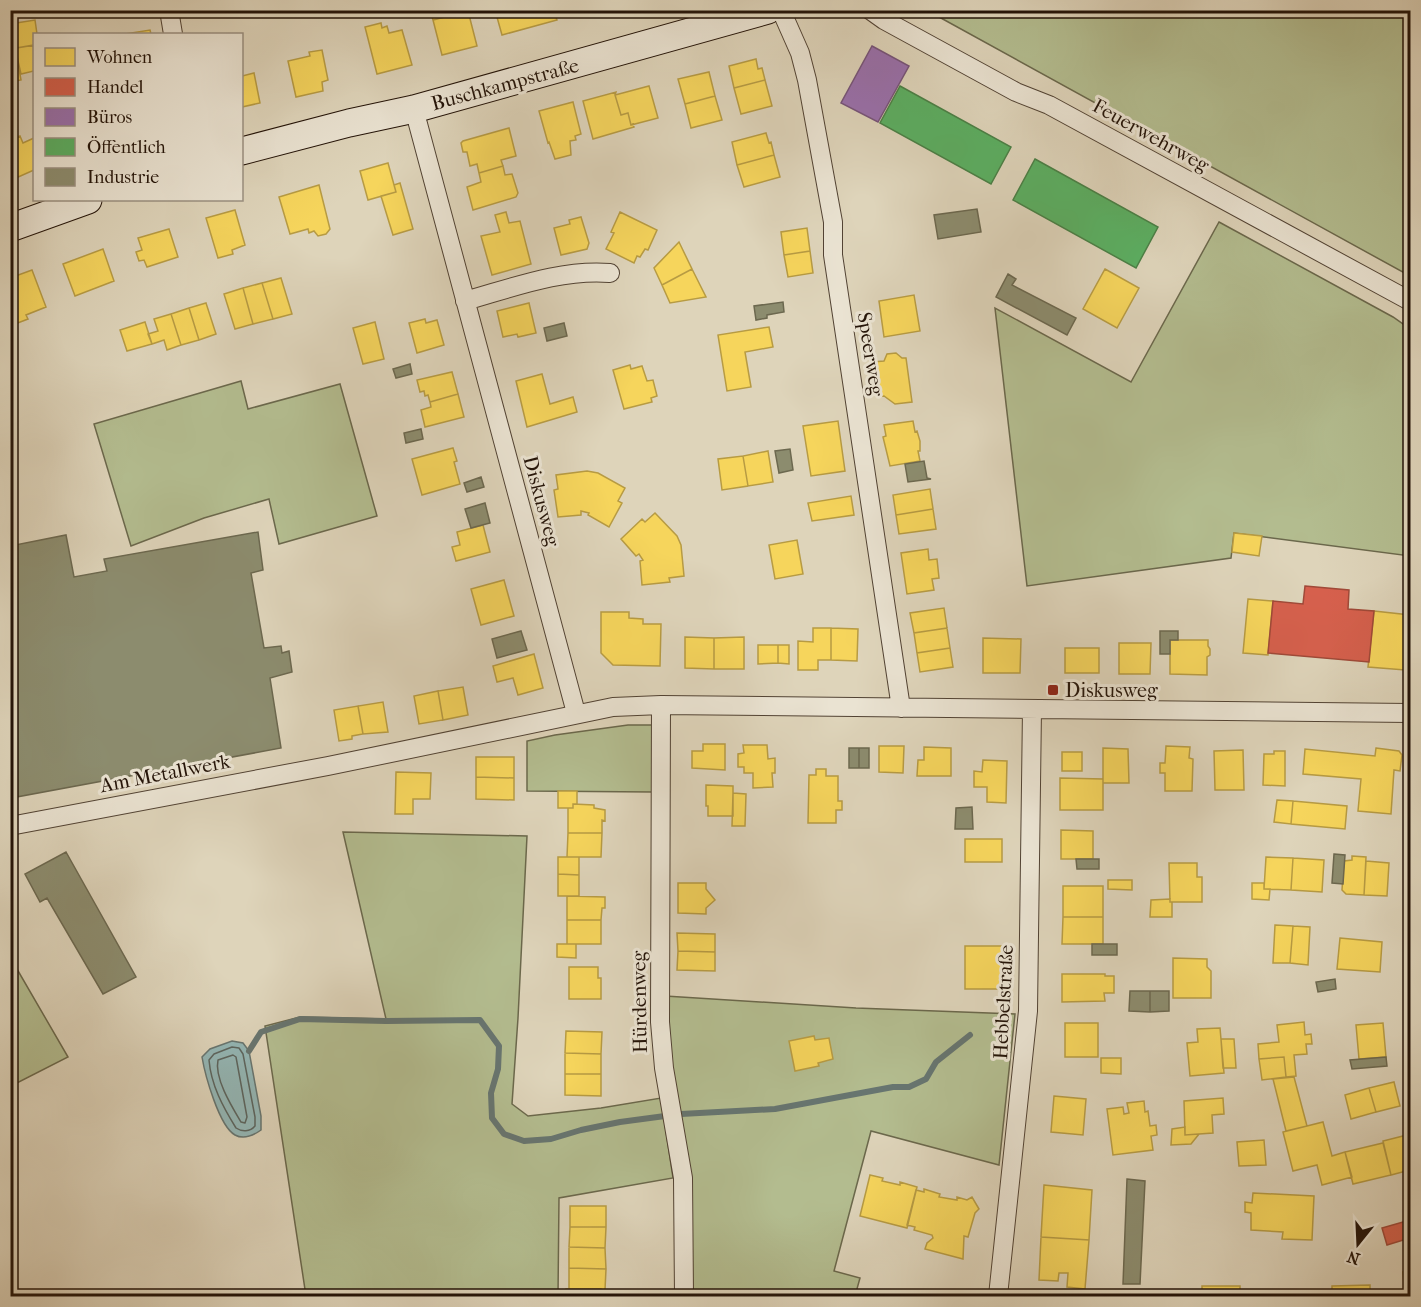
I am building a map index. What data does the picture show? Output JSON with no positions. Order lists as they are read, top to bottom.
{
  "streets": {
    "main road": ["Buschkampstraße"],
    "street": [
      "Feuerwehrweg",
      "Speerweg",
      "Diskusweg",
      "Am Metallwerk",
      "Hürdenweg",
      "Hebbelstraße"
    ]
  },
  "crossings": [
    ["Buschkampstraße", "Diskusweg"],
    ["Diskusweg", "Am Metallwerk"]
  ],
  "places": {
    "transit": ["Diskusweg"]
  },
  "legend": [
    "Wohnen",
    "Handel",
    "Büros",
    "Öffentlich",
    "Industrie"
  ],
  "north": "bottom"
}
